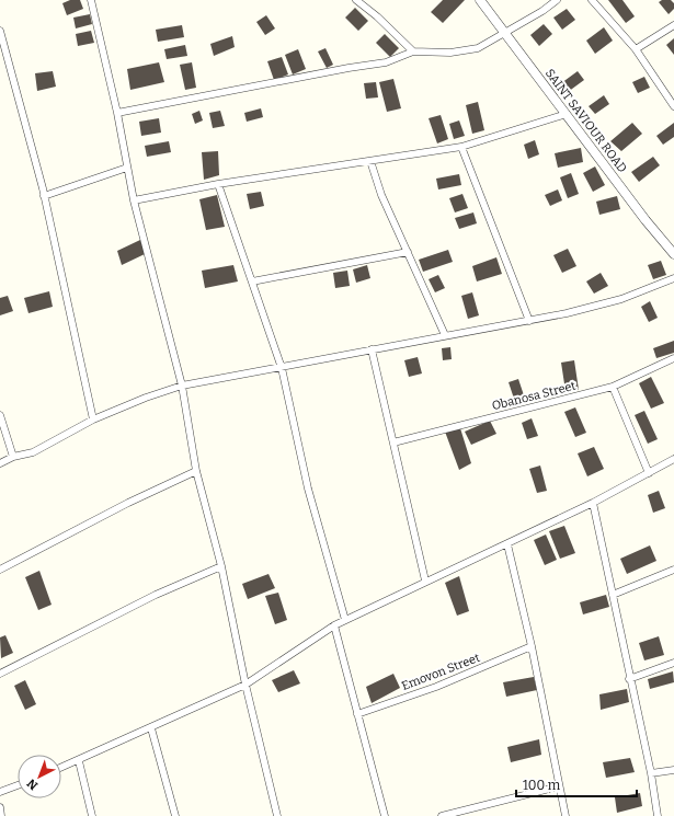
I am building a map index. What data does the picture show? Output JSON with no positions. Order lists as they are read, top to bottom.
{
  "streets": {
    "street": ["SAINT SAVIOUR ROAD", "Obanosa Street", "Emovon Street"]
  },
  "scale_bar": "100 m",
  "north": "bottom left"
}
